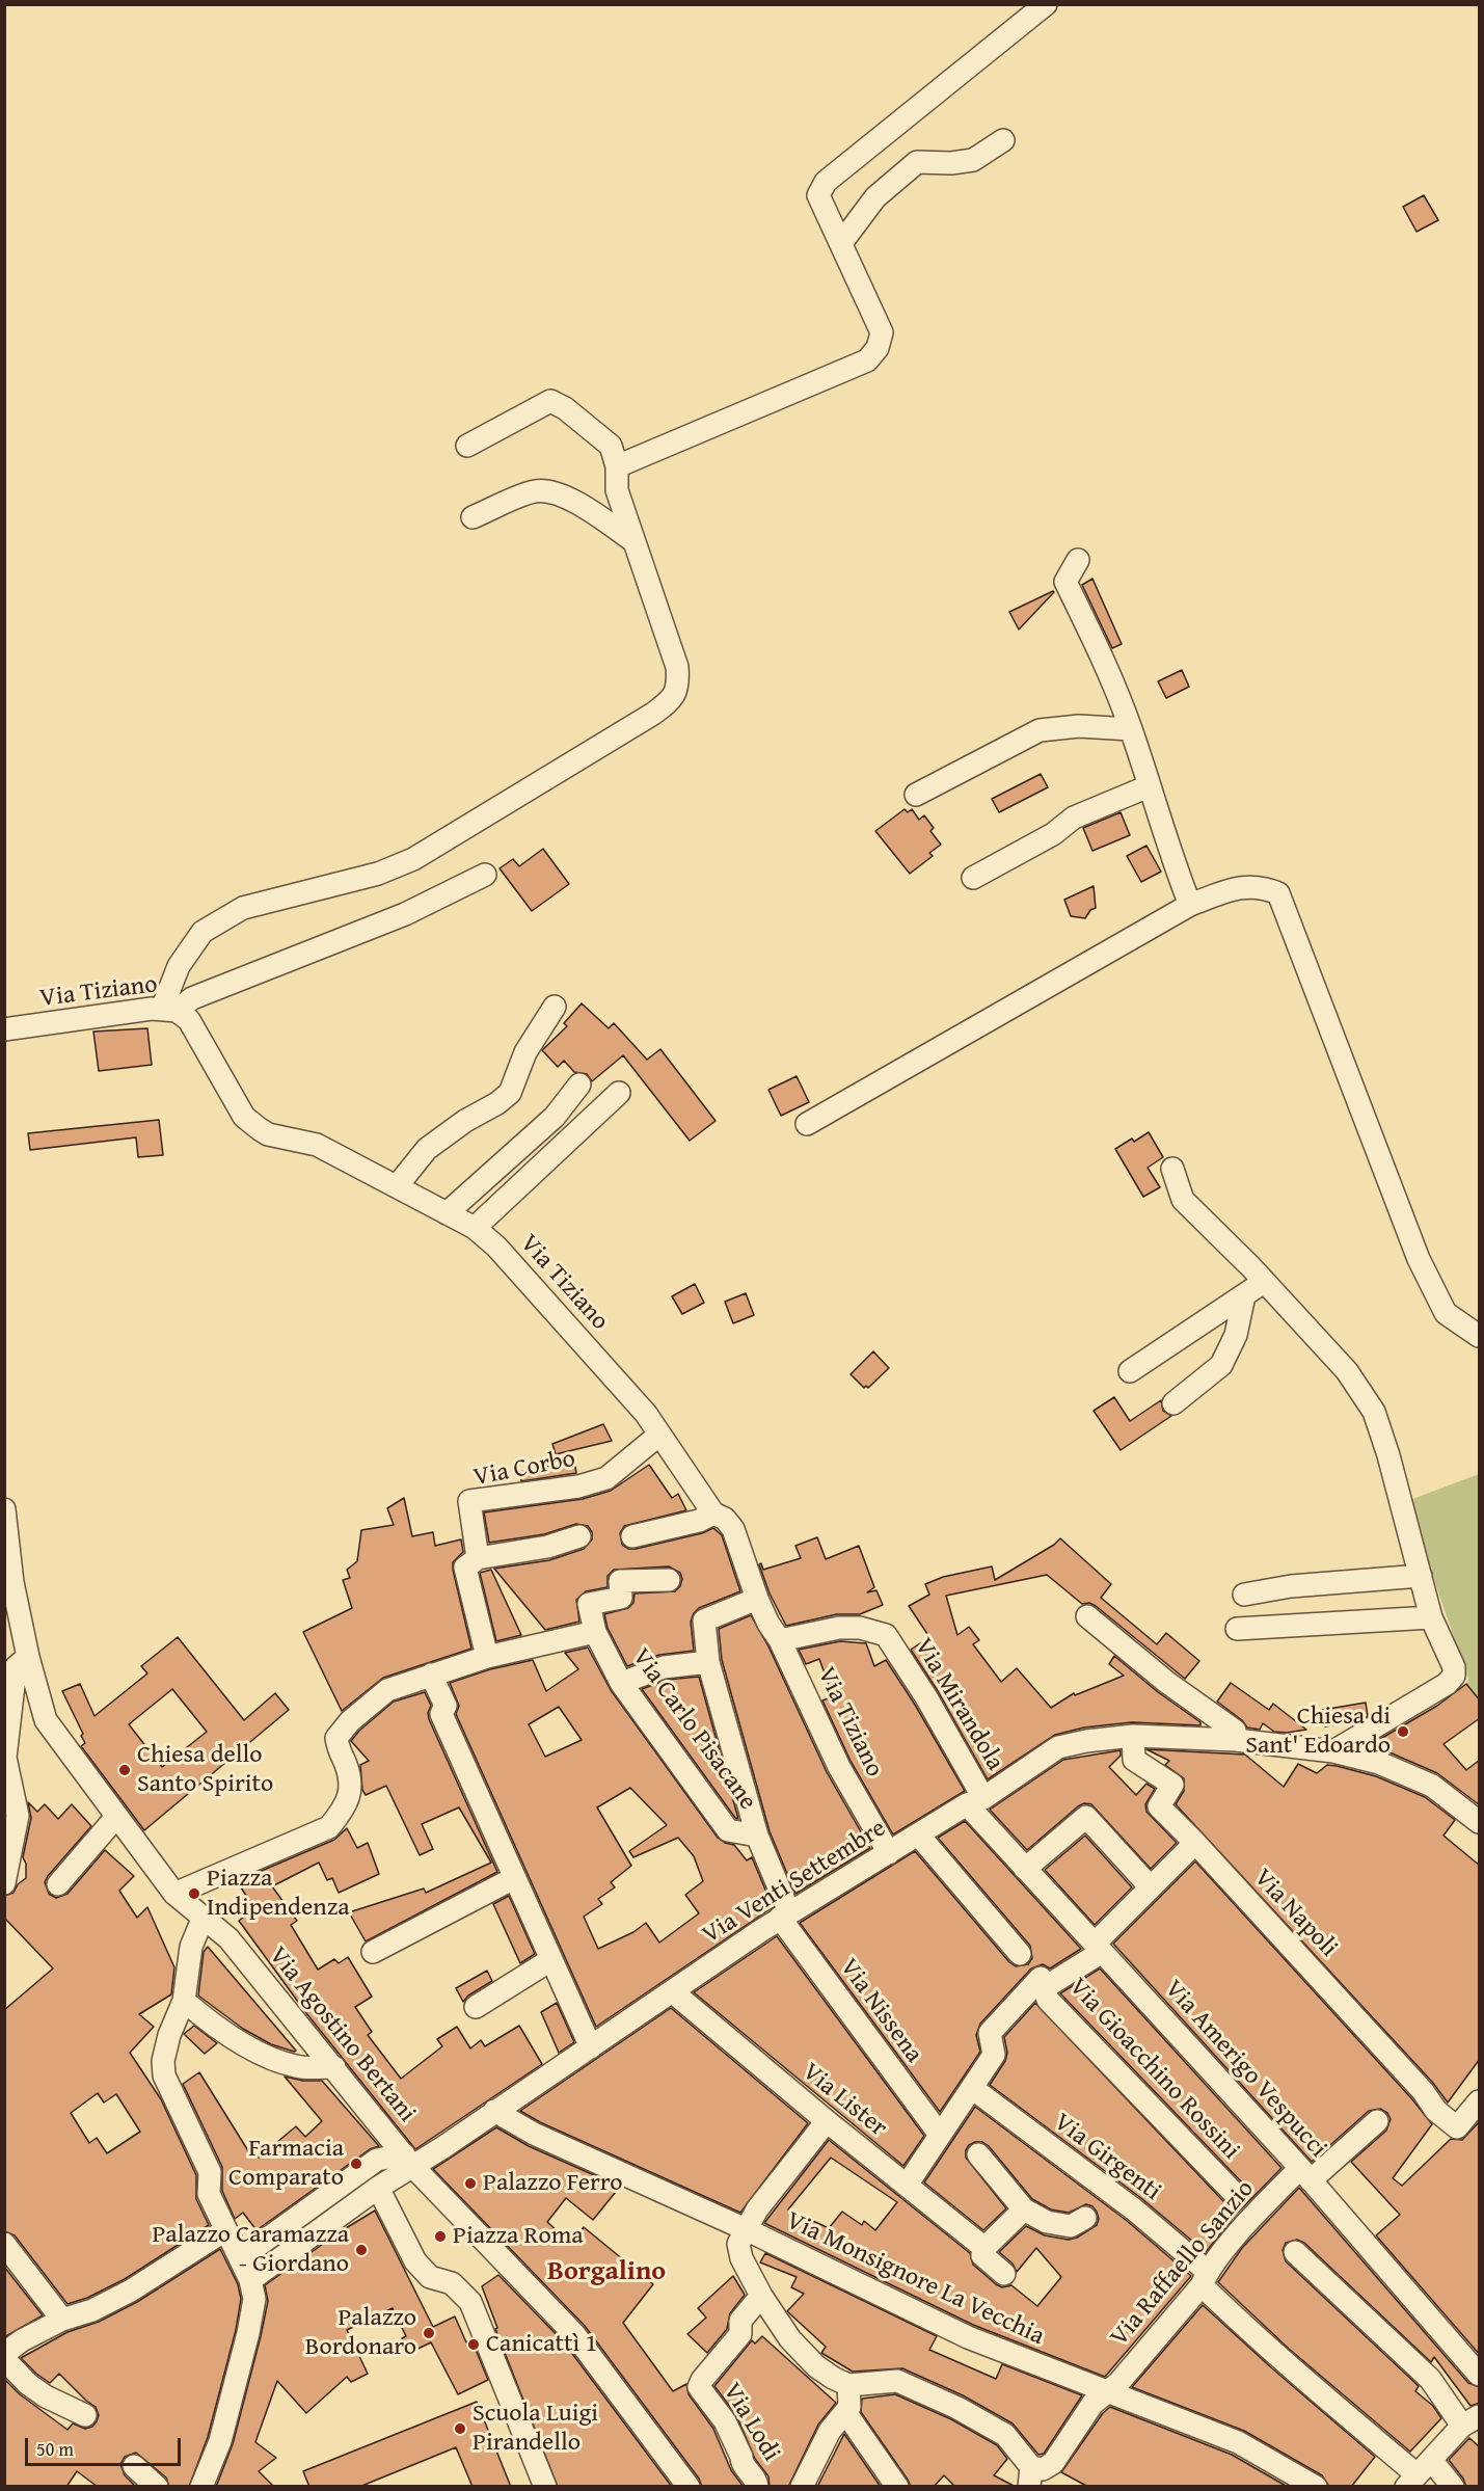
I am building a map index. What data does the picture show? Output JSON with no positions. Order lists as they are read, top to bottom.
{
  "streets": {
    "street": [
      "Via Tiziano",
      "Via Corbo",
      "Via Mirandola",
      "Via Carlo Pisacane",
      "Via Venti Settembre",
      "Via Napoli",
      "Via Nissena",
      "Via Agostino Bertani",
      "Via Gioacchino Rossini",
      "Via Amerigo Vespucci",
      "Via Lister",
      "Via Girgenti",
      "Via Raffaello Sanzio",
      "Via Monsignore La Vecchia",
      "Via Lodi"
    ]
  },
  "crossings": [
    ["Via Tiziano", "Via Corbo"],
    ["Via Tiziano", "Via Mirandola"],
    ["Via Tiziano", "Via Venti Settembre"],
    ["Via Tiziano", "Via Nissena"],
    ["Via Mirandola", "Via Venti Settembre"],
    ["Via Mirandola", "Via Amerigo Vespucci"],
    ["Via Carlo Pisacane", "Via Nissena"],
    ["Via Venti Settembre", "Via Napoli"],
    ["Via Venti Settembre", "Via Nissena"],
    ["Via Venti Settembre", "Via Agostino Bertani"],
    ["Via Venti Settembre", "Via Amerigo Vespucci"],
    ["Via Venti Settembre", "Via Lister"],
    ["Via Venti Settembre", "Via Monsignore La Vecchia"],
    ["Via Amerigo Vespucci", "Via Raffaello Sanzio"],
    ["Via Girgenti", "Via Raffaello Sanzio"],
    ["Via Raffaello Sanzio", "Via Monsignore La Vecchia"]
  ],
  "districts": ["Borgalino"],
  "places": [
    "Chiesa di Sant' Edoardo",
    "Chiesa dello Santo Spirito",
    "Piazza Indipendenza",
    "Farmacia Comparato",
    "Palazzo Ferro",
    "Piazza Roma",
    "Palazzo Caramazza - Giordano",
    "Palazzo Bordonaro",
    "Canicattì 1",
    "Scuola Luigi Pirandello"
  ],
  "scale_bar": "50 m"
}
